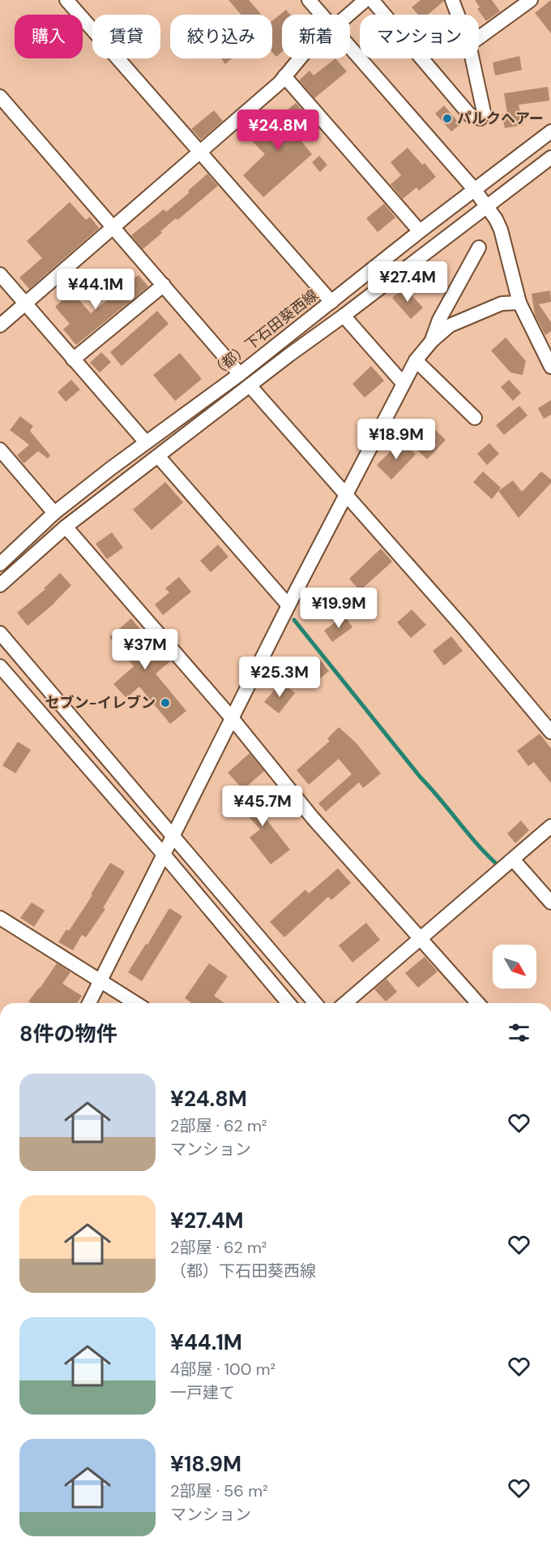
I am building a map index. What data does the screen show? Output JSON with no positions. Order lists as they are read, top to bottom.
{
  "streets": {
    "street": ["（都）下石田葵西線"]
  },
  "places": ["パルクヘアー", "セブン-イレブン"],
  "north": "bottom right",
  "page": {
    "chip": [
      "購入",
      "賃貸",
      "絞り込み",
      "新着",
      "マンション"
    ],
    "price": [
      "¥24.8M",
      "¥27.4M",
      "¥44.1M",
      "¥18.9M",
      "¥19.9M",
      "¥37M",
      "¥25.3M",
      "¥45.7M"
    ],
    "heading": "8件の物件",
    "list": [
      {
        "name": "¥24.8M",
        "note": "2部屋 · 62 m² · マンション"
      },
      {
        "name": "¥27.4M",
        "note": "2部屋 · 62 m² · （都）下石田葵西線"
      },
      {
        "name": "¥44.1M",
        "note": "4部屋 · 100 m² · 一戸建て"
      },
      {
        "name": "¥18.9M",
        "note": "2部屋 · 56 m² · マンション"
      }
    ]
  }
}
